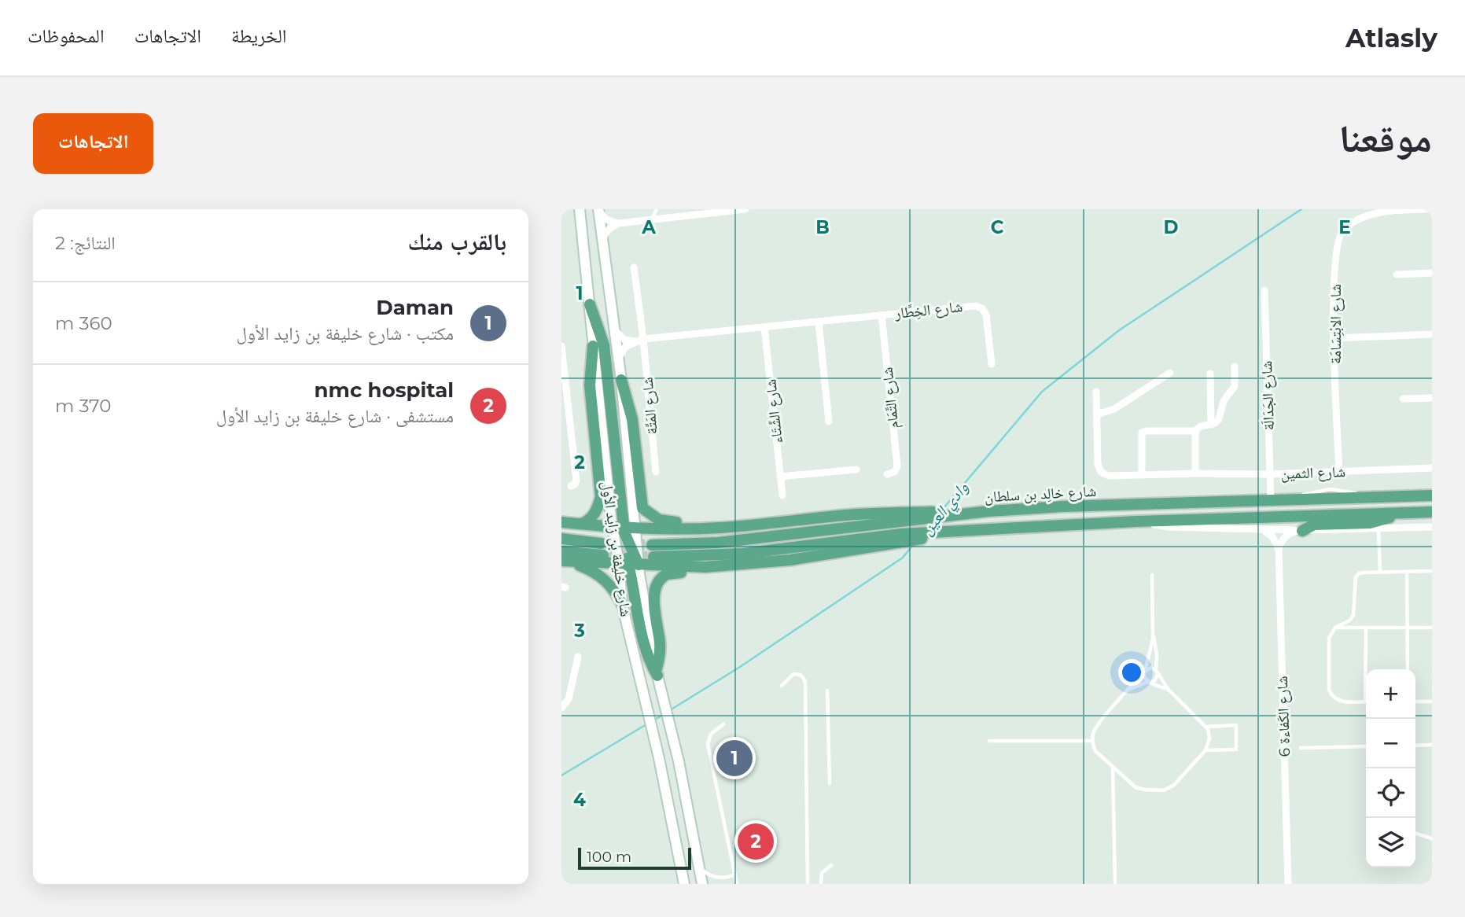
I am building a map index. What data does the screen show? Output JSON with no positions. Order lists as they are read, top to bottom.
{
  "streets": {
    "main road": ["شارع خالِد بن سلطان", "شارع خليفة بن زايد الأول"],
    "street": [
      "شارع الخِطَّار",
      "شارع الابْتِسَامَة",
      "شارع الجَدَالَة",
      "شارع التَّمَام",
      "شارع المَتَّة",
      "شارع الشِّتَاء",
      "شارع الثمين",
      "شارع الكَفاءة 6"
    ]
  },
  "crossings": [
    ["شارع الخِطَّار", "شارع التَّمَام"],
    ["شارع الخِطَّار", "شارع المَتَّة"],
    ["شارع الخِطَّار", "شارع الشِّتَاء"],
    ["شارع الابْتِسَامَة", "شارع الثمين"],
    ["شارع الجَدَالَة", "شارع الثمين"],
    ["شارع الجَدَالَة", "شارع خالِد بن سلطان"]
  ],
  "water": ["وادي العين"],
  "scale_bar": "100 m",
  "page": {
    "header": "Atlasly",
    "nav": ["الخريطة", "الاتجاهات", "المحفوظات"],
    "title": "موقعنا",
    "buttons": "الاتجاهات",
    "heading": ["بالقرب منك", "النتائج: 2"],
    "list": [
      {
        "mark": "1",
        "name": "Daman",
        "note": "مكتب · شارع خليفة بن زايد الأول",
        "value": "360 m"
      },
      {
        "mark": "2",
        "name": "nmc hospital",
        "note": "مستشفى · شارع خليفة بن زايد الأول",
        "value": "370 m"
      }
    ],
    "map_buttons": ["+", "−"],
    "pins": ["1", "2"],
    "scale": "100 m"
  },
  "grid": {
    "columns": [
      "A",
      "B",
      "C",
      "D",
      "E"
    ],
    "rows": [
      "1",
      "2",
      "3",
      "4"
    ]
  }
}
